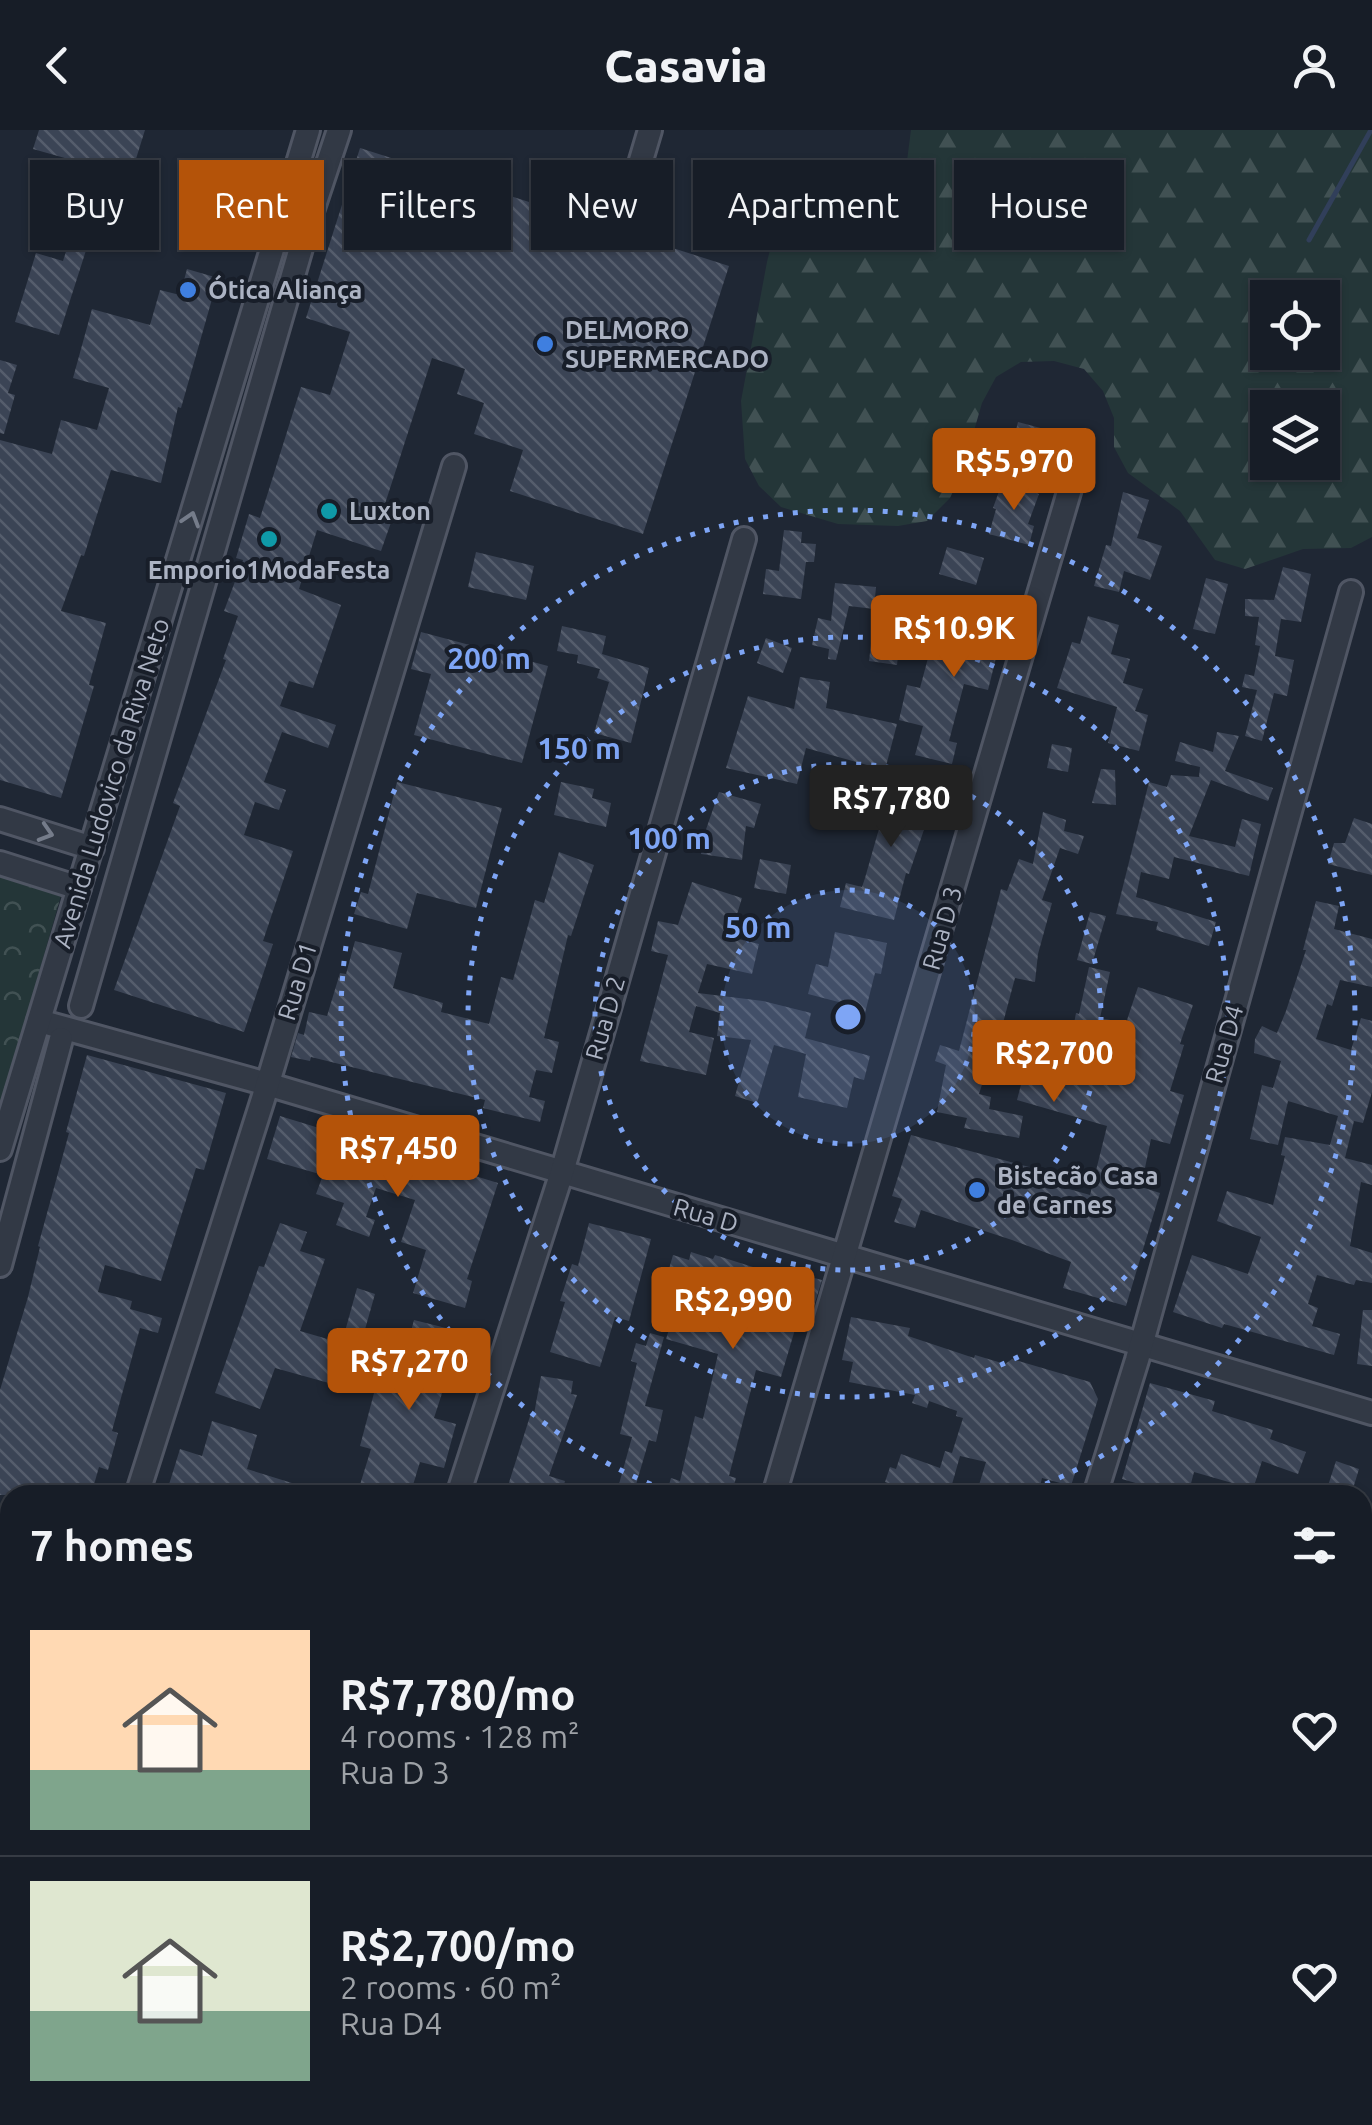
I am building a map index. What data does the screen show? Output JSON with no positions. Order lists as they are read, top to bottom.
{
  "streets": {
    "street": [
      "Avenida Ludovico da Riva Neto",
      "Rua D 3",
      "Rua D1",
      "Rua D 2",
      "Rua D4",
      "Rua D"
    ]
  },
  "crossings": [
    ["Avenida Ludovico da Riva Neto", "Rua D"],
    ["Rua D 3", "Rua D"],
    ["Rua D1", "Rua D"],
    ["Rua D 2", "Rua D"],
    ["Rua D4", "Rua D"]
  ],
  "places": [
    "Ótica Aliança",
    "DELMORO SUPERMERCADO",
    "Luxton",
    "Emporio1ModaFesta",
    "Bistecão Casa de Carnes"
  ],
  "page": {
    "header": "Casavia",
    "chip": [
      "Buy",
      "Rent",
      "Filters",
      "New",
      "Apartment",
      "House"
    ],
    "price": [
      "R$5,970",
      "R$10.9K",
      "R$7,780",
      "R$2,700",
      "R$7,450",
      "R$2,990",
      "R$7,270"
    ],
    "heading": "7 homes",
    "list": [
      {
        "name": "R$7,780/mo",
        "note": "4 rooms · 128 m² · Rua D 3"
      },
      {
        "name": "R$2,700/mo",
        "note": "2 rooms · 60 m² · Rua D4"
      }
    ]
  },
  "rings": [
    "200 m",
    "150 m",
    "100 m",
    "50 m"
  ]
}
